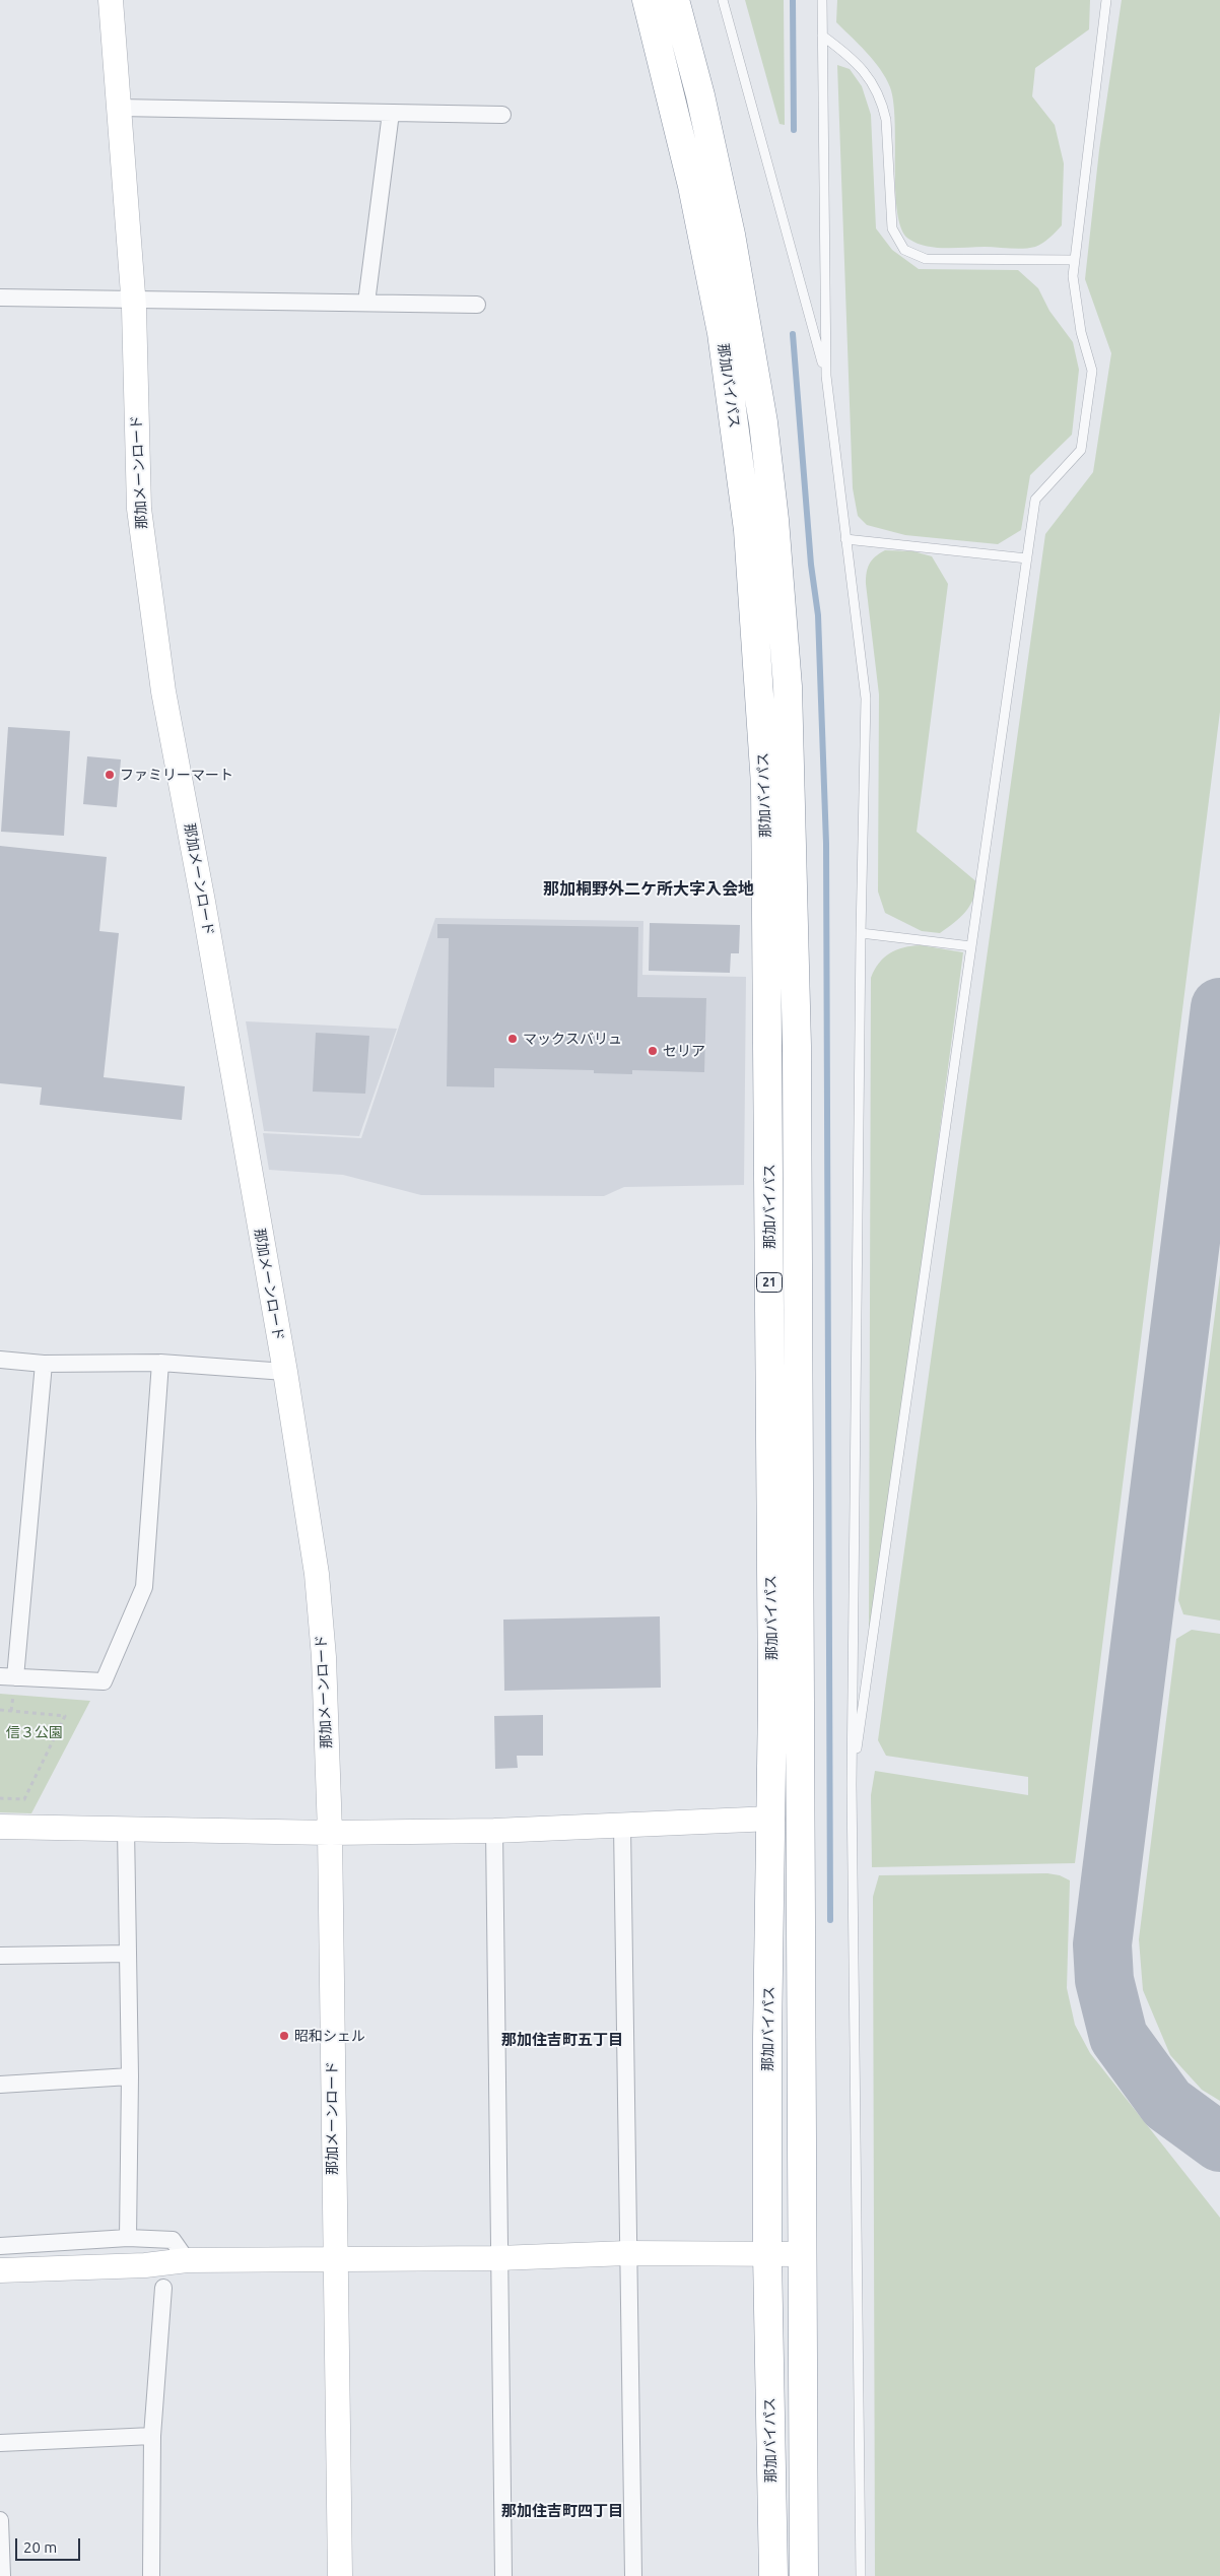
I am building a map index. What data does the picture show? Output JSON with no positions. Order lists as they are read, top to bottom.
{
  "streets": {
    "highway": ["那加バイパス", "21"],
    "street": ["那加メーンロード"]
  },
  "districts": ["那加桐野外二ケ所大字入会地", "那加住吉町五丁目", "那加住吉町四丁目"],
  "parks": ["信３公園"],
  "places": [
    "ファミリーマート",
    "マックスバリュ",
    "セリア",
    "昭和シェル"
  ],
  "scale_bar": "20 m"
}
